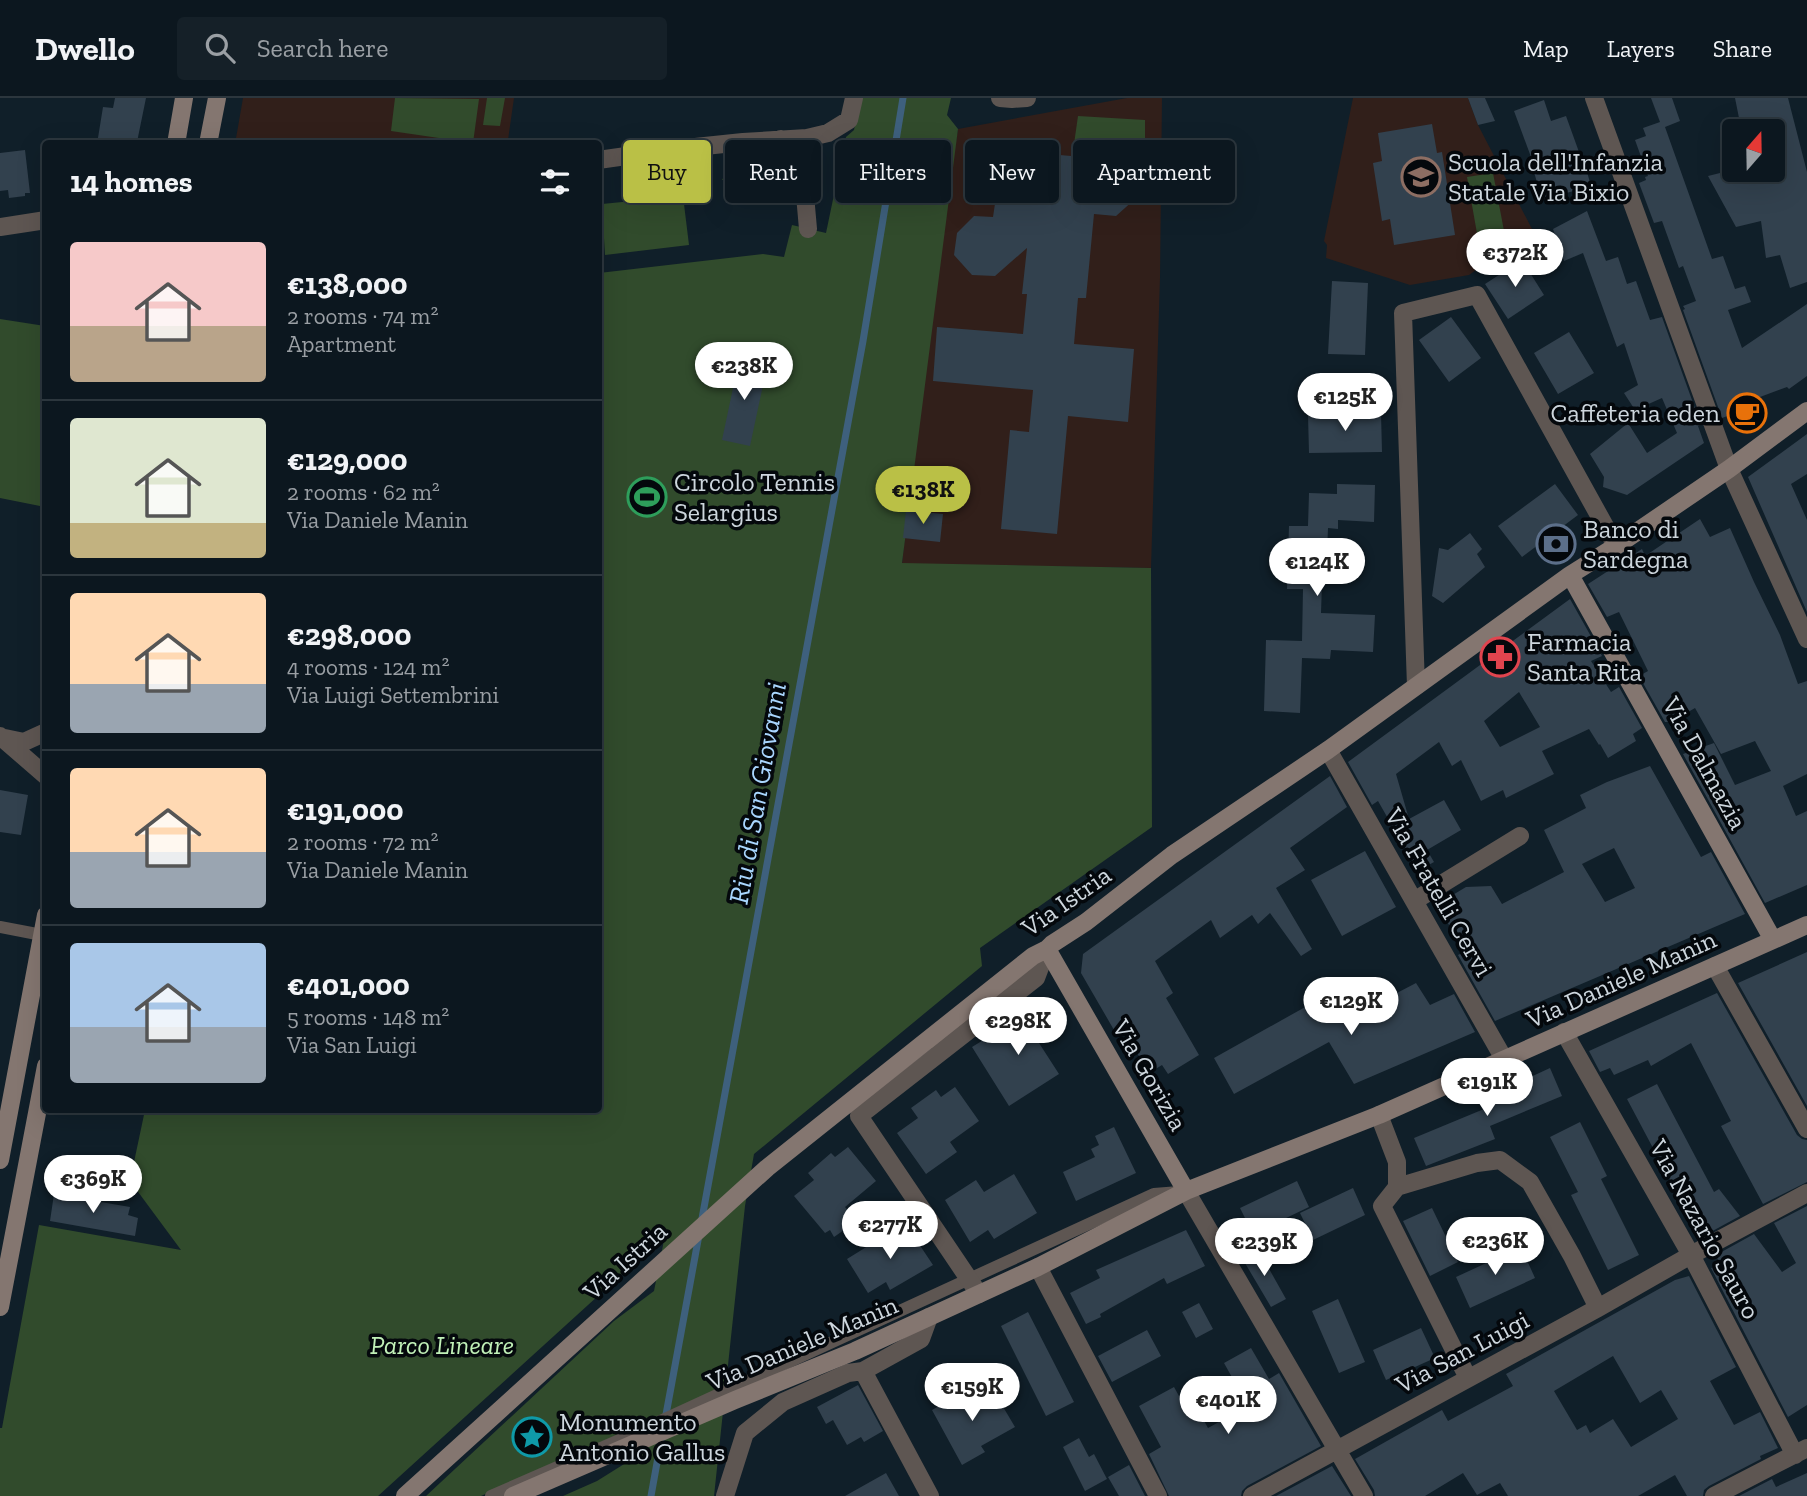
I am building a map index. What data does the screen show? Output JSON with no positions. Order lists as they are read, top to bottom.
{
  "streets": {
    "main road": [
      "Via Dalmazia",
      "Via Istria",
      "Via Daniele Manin",
      "Via Gorizia"
    ],
    "street": ["Via Fratelli Cervi", "Via Nazario Sauro", "Via San Luigi"]
  },
  "crossings": [
    ["Via Dalmazia", "Via Istria"],
    ["Via Dalmazia", "Via Daniele Manin"],
    ["Via Fratelli Cervi", "Via Istria"],
    ["Via Fratelli Cervi", "Via Daniele Manin"],
    ["Via Istria", "Via Gorizia"],
    ["Via Daniele Manin", "Via Gorizia"],
    ["Via Daniele Manin", "Via Nazario Sauro"],
    ["Via Nazario Sauro", "Via San Luigi"]
  ],
  "water": ["Riu di San Giovanni"],
  "parks": ["Parco Lineare"],
  "places": {
    "school or university": ["Scuola dell'Infanzia Statale Via Bixio"],
    "cafe": ["Caffeteria eden"],
    "sports": ["Circolo Tennis Selargius"],
    "bank": ["Banco di Sardegna"],
    "pharmacy": ["Farmacia Santa Rita"],
    "place": ["Monumento Antonio Gallus"]
  },
  "north": "top",
  "page": {
    "header": "Dwello",
    "search": "Search here",
    "nav": ["Map", "Layers", "Share"],
    "chip": [
      "Buy",
      "Rent",
      "Filters",
      "New",
      "Apartment"
    ],
    "heading": "14 homes",
    "list": [
      {
        "name": "€138,000",
        "note": "2 rooms · 74 m² · Apartment"
      },
      {
        "name": "€129,000",
        "note": "2 rooms · 62 m² · Via Daniele Manin"
      },
      {
        "name": "€298,000",
        "note": "4 rooms · 124 m² · Via Luigi Settembrini"
      },
      {
        "name": "€191,000",
        "note": "2 rooms · 72 m² · Via Daniele Manin"
      },
      {
        "name": "€401,000",
        "note": "5 rooms · 148 m² · Via San Luigi"
      }
    ],
    "price": [
      "€372K",
      "€238K",
      "€125K",
      "€138K",
      "€124K",
      "€129K",
      "€298K",
      "€191K",
      "€369K",
      "€277K",
      "€236K",
      "€239K",
      "€159K",
      "€401K"
    ]
  }
}
